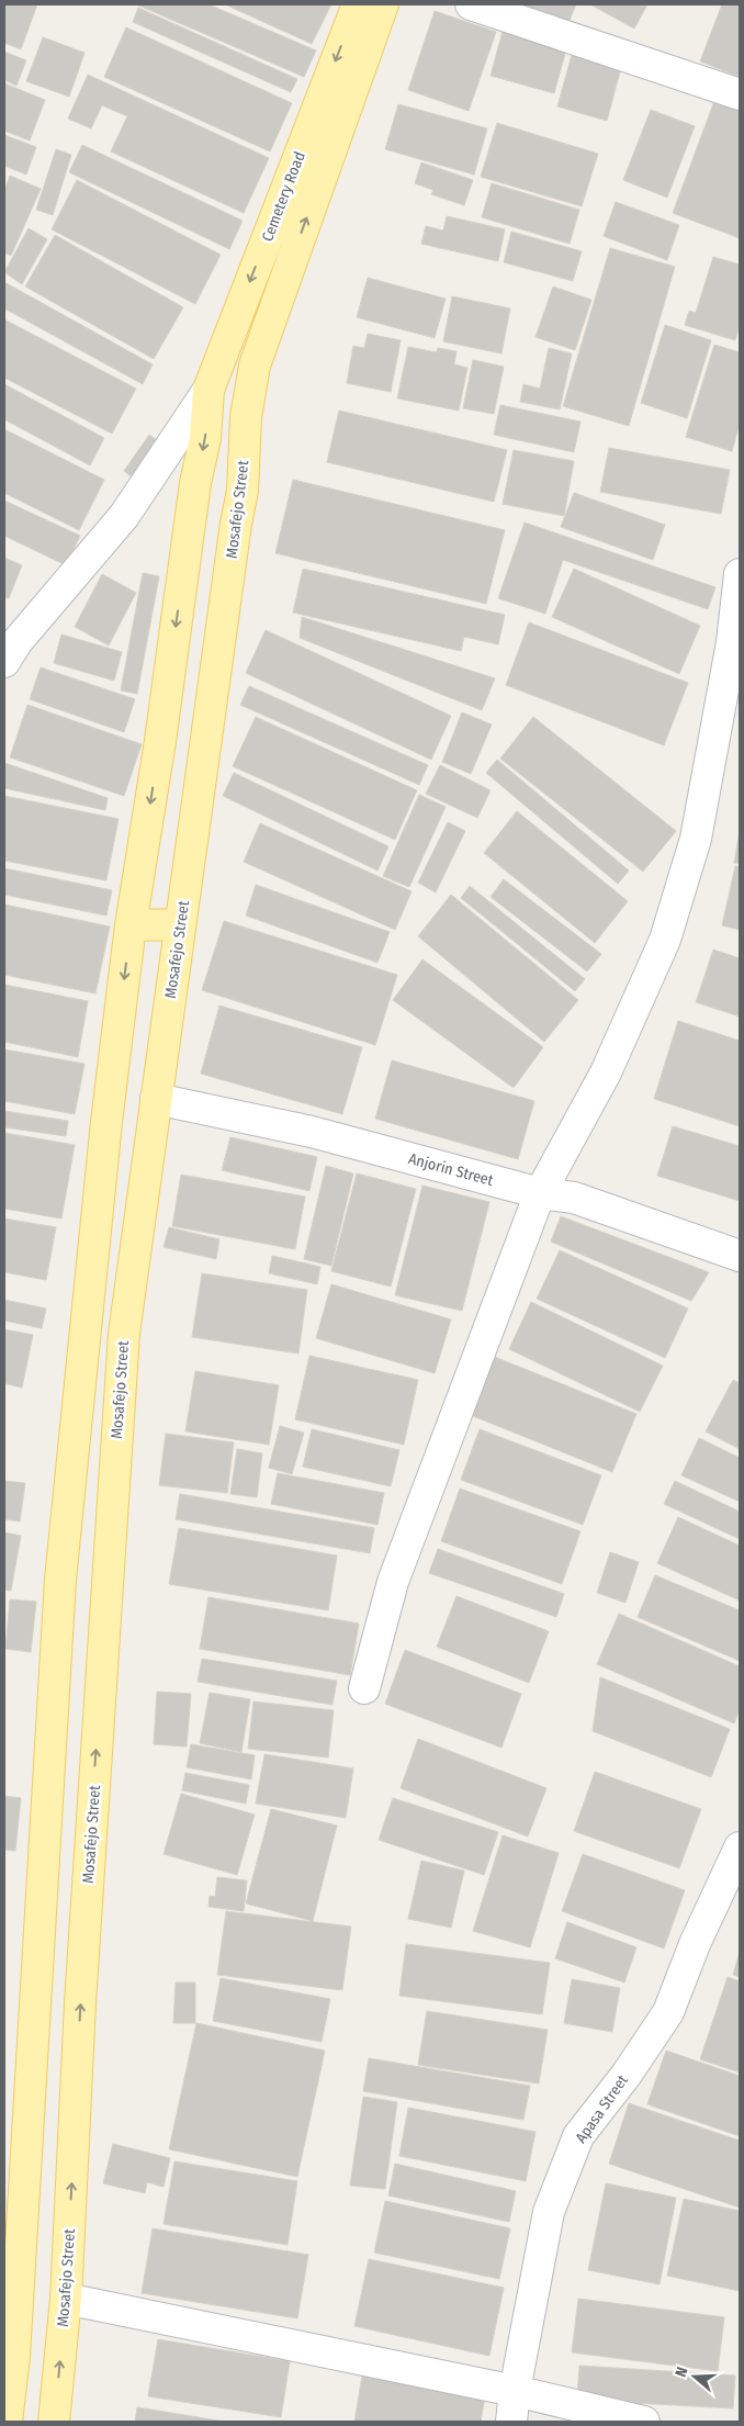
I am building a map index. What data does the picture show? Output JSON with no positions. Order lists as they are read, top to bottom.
{
  "streets": {
    "main road": ["Cemetery Road", "Mosafejo Street"],
    "street": ["Anjorin Street", "Apasa Street"]
  },
  "crossings": [
    ["Cemetery Road", "Mosafejo Street"],
    ["Mosafejo Street", "Anjorin Street"]
  ],
  "north": "left"
}
